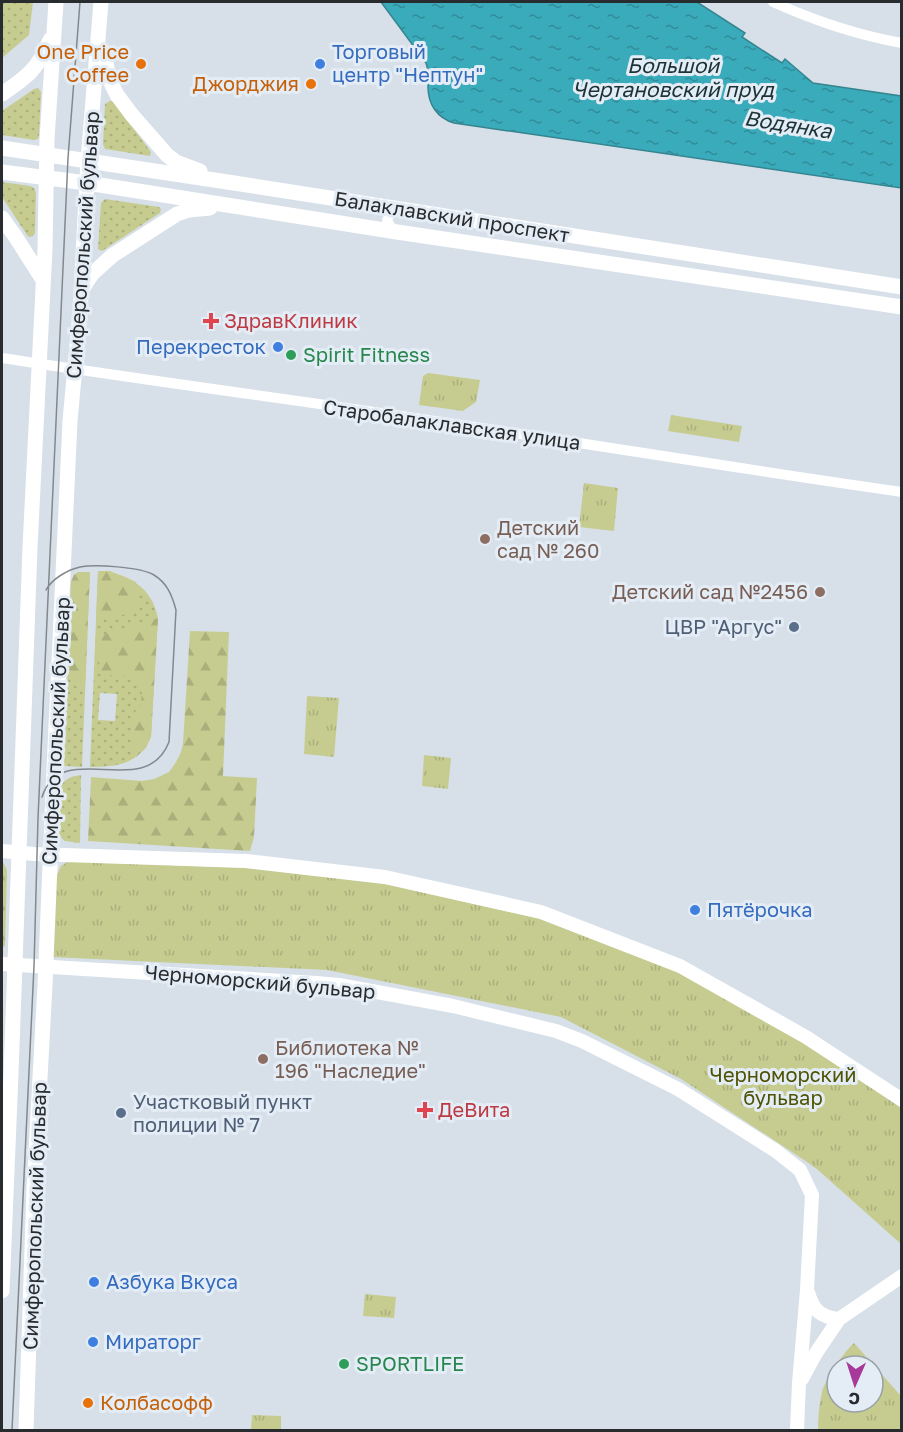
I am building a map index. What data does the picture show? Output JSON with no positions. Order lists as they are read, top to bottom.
{
  "streets": {
    "main road": ["Балаклавский проспект", "Симферопольский бульвар"],
    "street": ["Старобалаклавская улица", "Черноморский бульвар"]
  },
  "crossings": [
    ["Балаклавский проспект", "Симферопольский бульвар"],
    ["Симферопольский бульвар", "Старобалаклавская улица"],
    ["Симферопольский бульвар", "Черноморский бульвар"]
  ],
  "water": ["Большой Чертановский пруд", "Водянка"],
  "parks": ["Черноморский бульвар"],
  "places": {
    "other": [
      "One Price Coffee",
      "Торговый центр \"Нептун\"",
      "Джорджия",
      "Перекресток",
      "Spirit Fitness",
      "Детский сад № 260",
      "Детский сад №2456",
      "ЦВР \"Аргус\"",
      "Пятёрочка",
      "Библиотека № 196 \"Наследие\"",
      "Участковый пункт полиции № 7",
      "Азбука Вкуса",
      "Мираторг",
      "SPORTLIFE",
      "Колбасофф"
    ],
    "health": ["ЗдравКлиник", "ДеВита"]
  },
  "north": "bottom"
}
